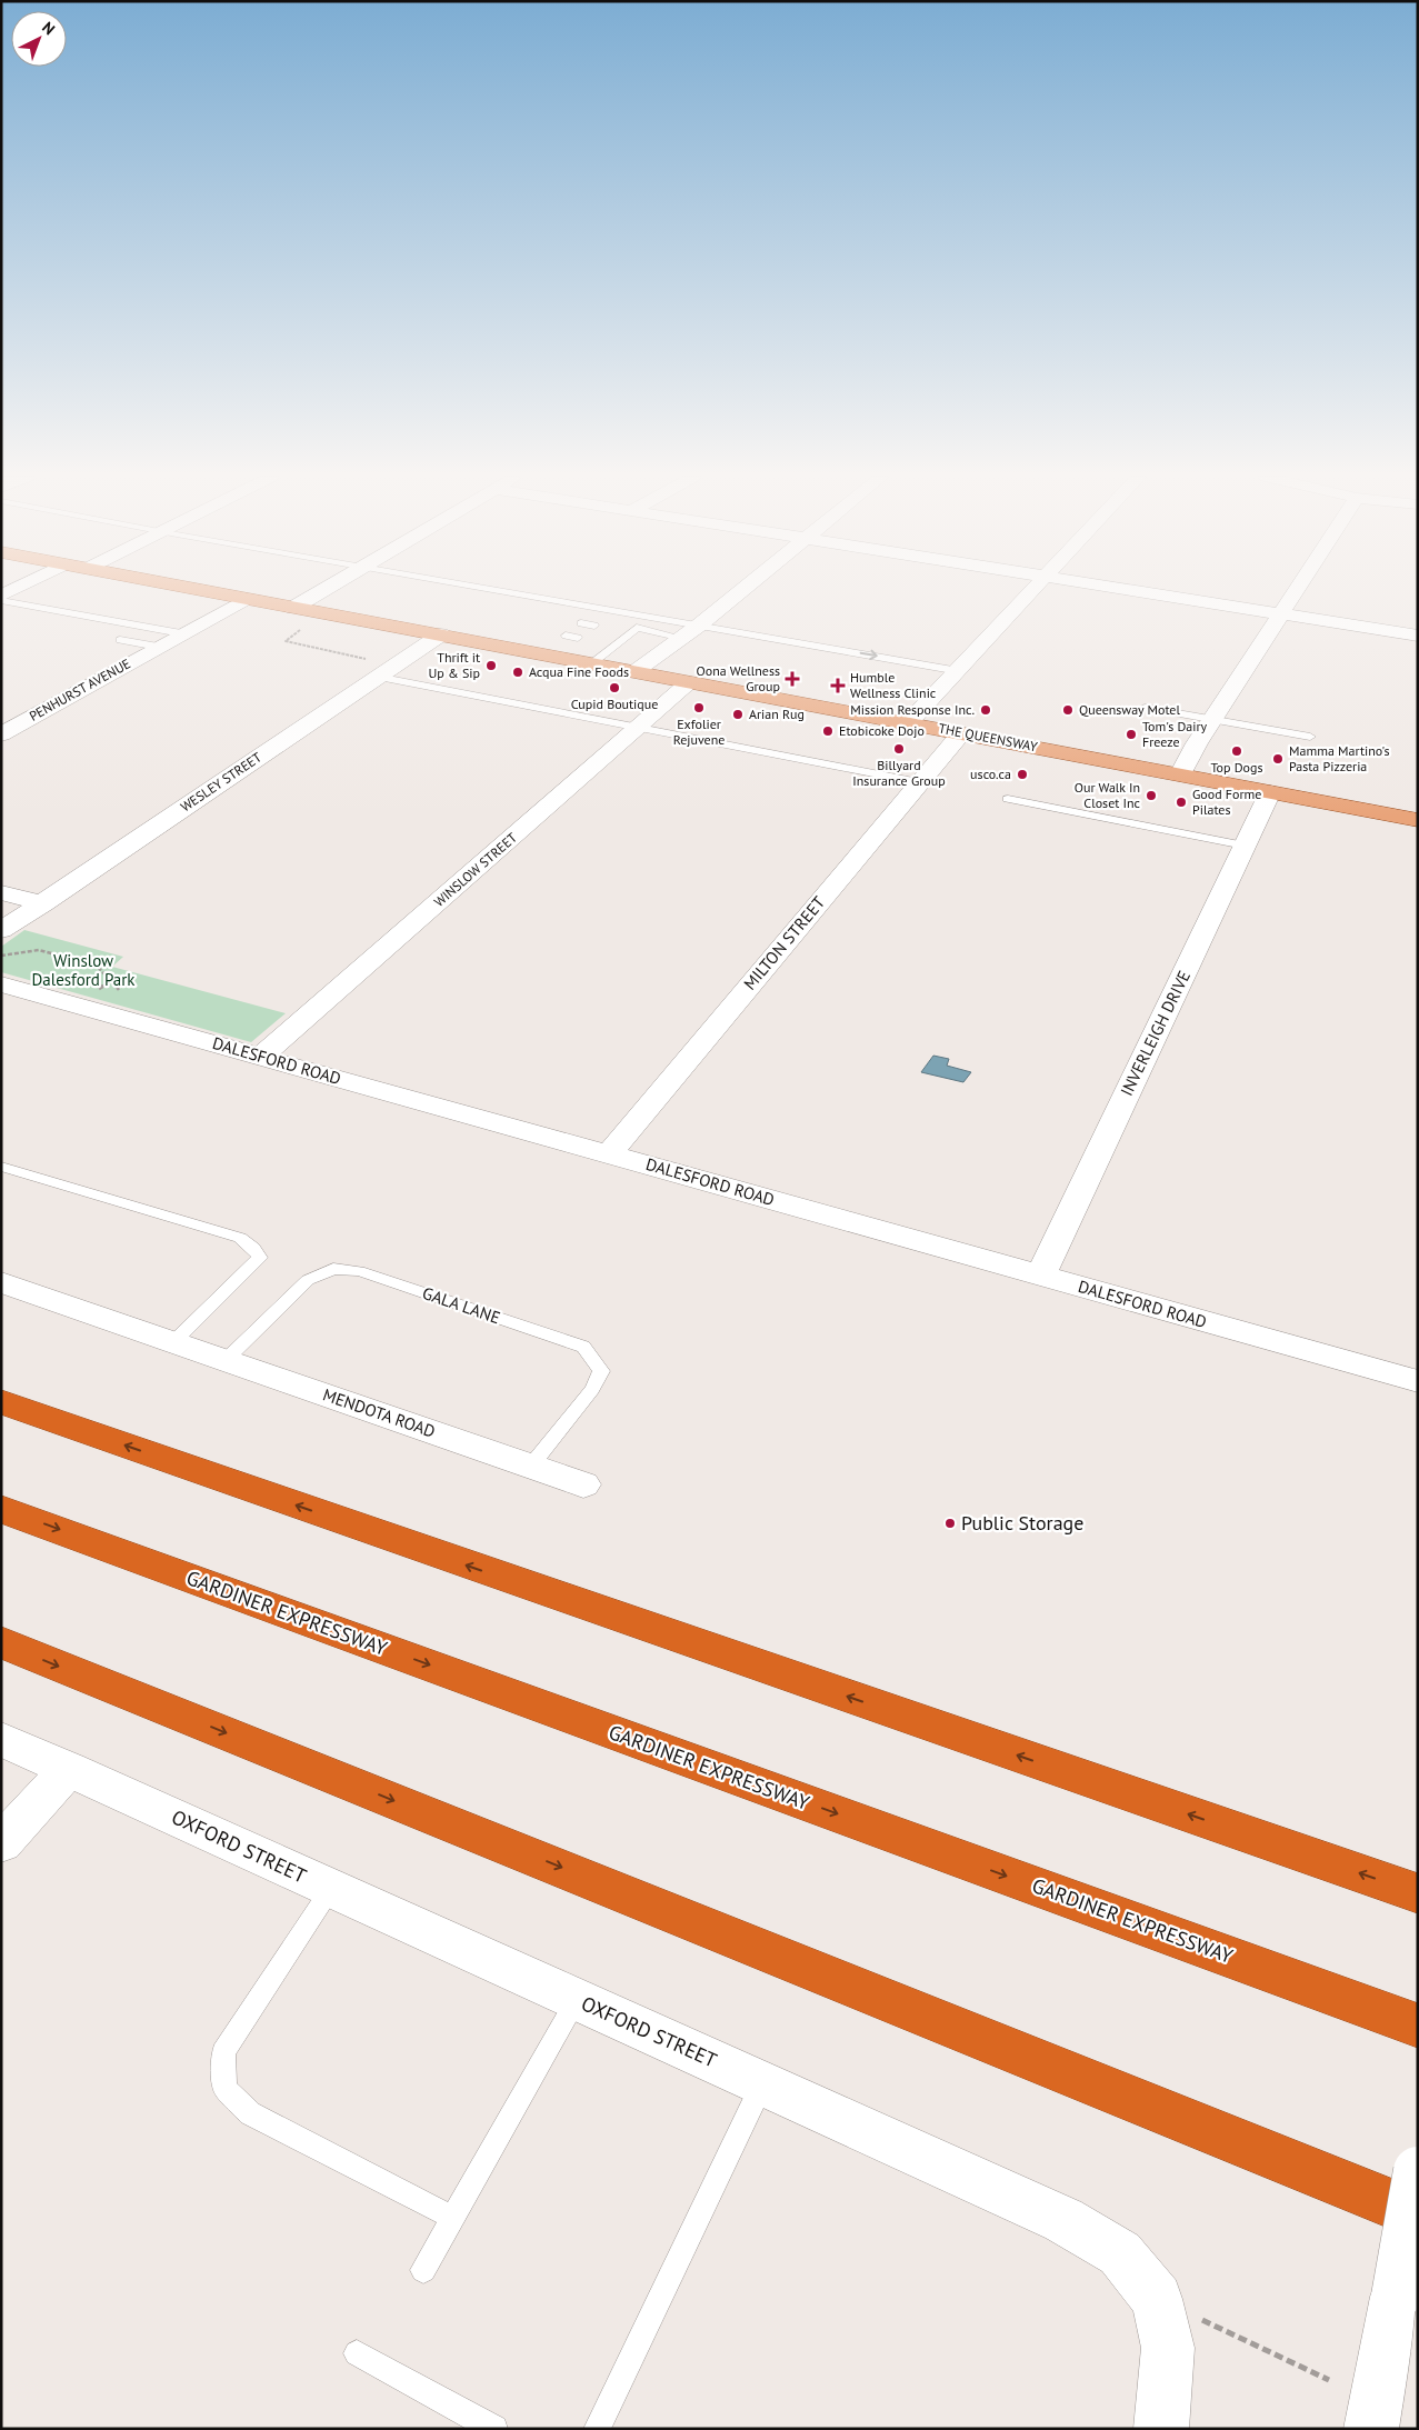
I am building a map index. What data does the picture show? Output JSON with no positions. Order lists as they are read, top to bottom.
{
  "streets": {
    "highway": ["GARDINER EXPRESSWAY"],
    "main road": ["THE QUEENSWAY"],
    "street": [
      "PENHURST AVENUE",
      "WESLEY STREET",
      "WINSLOW STREET",
      "MILTON STREET",
      "INVERLEIGH DRIVE",
      "DALESFORD ROAD",
      "MENDOTA ROAD",
      "OXFORD STREET"
    ],
    "lane": ["GALA LANE"]
  },
  "crossings": [
    ["PENHURST AVENUE", "THE QUEENSWAY"],
    ["THE QUEENSWAY", "WESLEY STREET"],
    ["THE QUEENSWAY", "WINSLOW STREET"],
    ["THE QUEENSWAY", "MILTON STREET"],
    ["THE QUEENSWAY", "INVERLEIGH DRIVE"],
    ["WINSLOW STREET", "DALESFORD ROAD"],
    ["MILTON STREET", "DALESFORD ROAD"],
    ["INVERLEIGH DRIVE", "DALESFORD ROAD"],
    ["GALA LANE", "MENDOTA ROAD"]
  ],
  "parks": ["Winslow Dalesford Park"],
  "places": {
    "other": [
      "Thrift it Up & Sip",
      "Acqua Fine Foods",
      "Cupid Boutique",
      "Exfolier Rejuvene",
      "Mission Response Inc.",
      "Queensway Motel",
      "Arian Rug",
      "Etobicoke Dojo",
      "Tom's Dairy Freeze",
      "Billyard Insurance Group",
      "Top Dogs",
      "Mamma Martino's Pasta Pizzeria",
      "usco.ca",
      "Our Walk In Closet Inc",
      "Good Forme Pilates",
      "Public Storage"
    ],
    "health": ["Oona Wellness Group", "Humble Wellness Clinic"]
  },
  "north": "top right"
}
